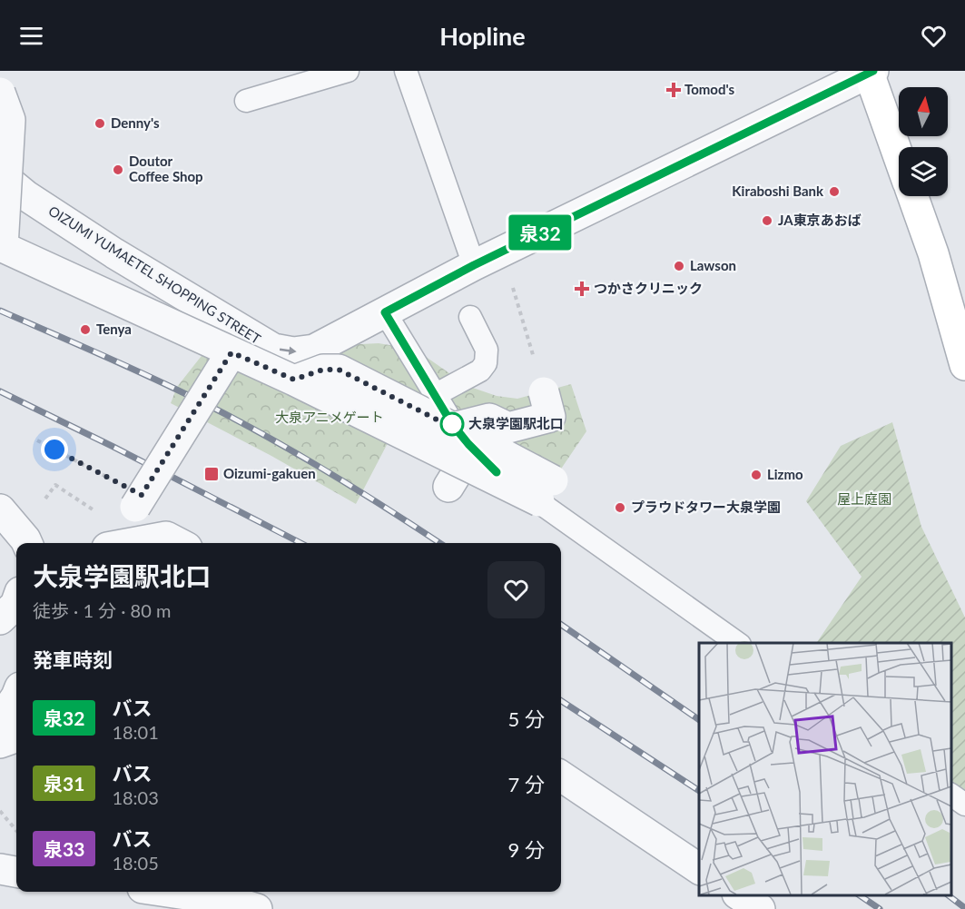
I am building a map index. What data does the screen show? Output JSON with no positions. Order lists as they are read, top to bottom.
{
  "streets": {
    "street": ["OIZUMI YUMAETEL SHOPPING STREET"]
  },
  "parks": ["大泉アニメゲート", "屋上庭園"],
  "places": {
    "health": ["Tomod's", "つかさクリニック"],
    "other": [
      "Denny's",
      "Doutor Coffee Shop",
      "Kiraboshi Bank",
      "JA東京あおば",
      "Lawson",
      "Tenya",
      "大泉学園駅北口",
      "Lizmo",
      "プラウドタワー大泉学園"
    ],
    "transit": ["Oizumi-gakuen"]
  },
  "lines": ["bus line 泉32"],
  "north": "top",
  "page": {
    "header": "Hopline",
    "on_map": "泉32",
    "heading": [
      ["大泉学園駅北口", "徒歩 · 1 分 · 80 m"],
      "発車時刻"
    ],
    "list": [
      {
        "mark": "泉32",
        "name": "バス",
        "note": "18:01",
        "value": "5 分"
      },
      {
        "mark": "泉31",
        "name": "バス",
        "note": "18:03",
        "value": "7 分"
      },
      {
        "mark": "泉33",
        "name": "バス",
        "note": "18:05",
        "value": "9 分"
      }
    ]
  }
}
